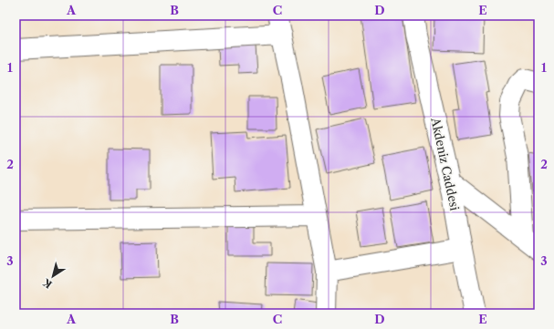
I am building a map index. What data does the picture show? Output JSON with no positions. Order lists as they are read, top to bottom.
{
  "streets": {
    "street": ["Akdeniz Caddesi"]
  },
  "north": "bottom left",
  "grid": {
    "columns": [
      "A",
      "B",
      "C",
      "D",
      "E"
    ],
    "rows": ["1", "2", "3"]
  }
}
